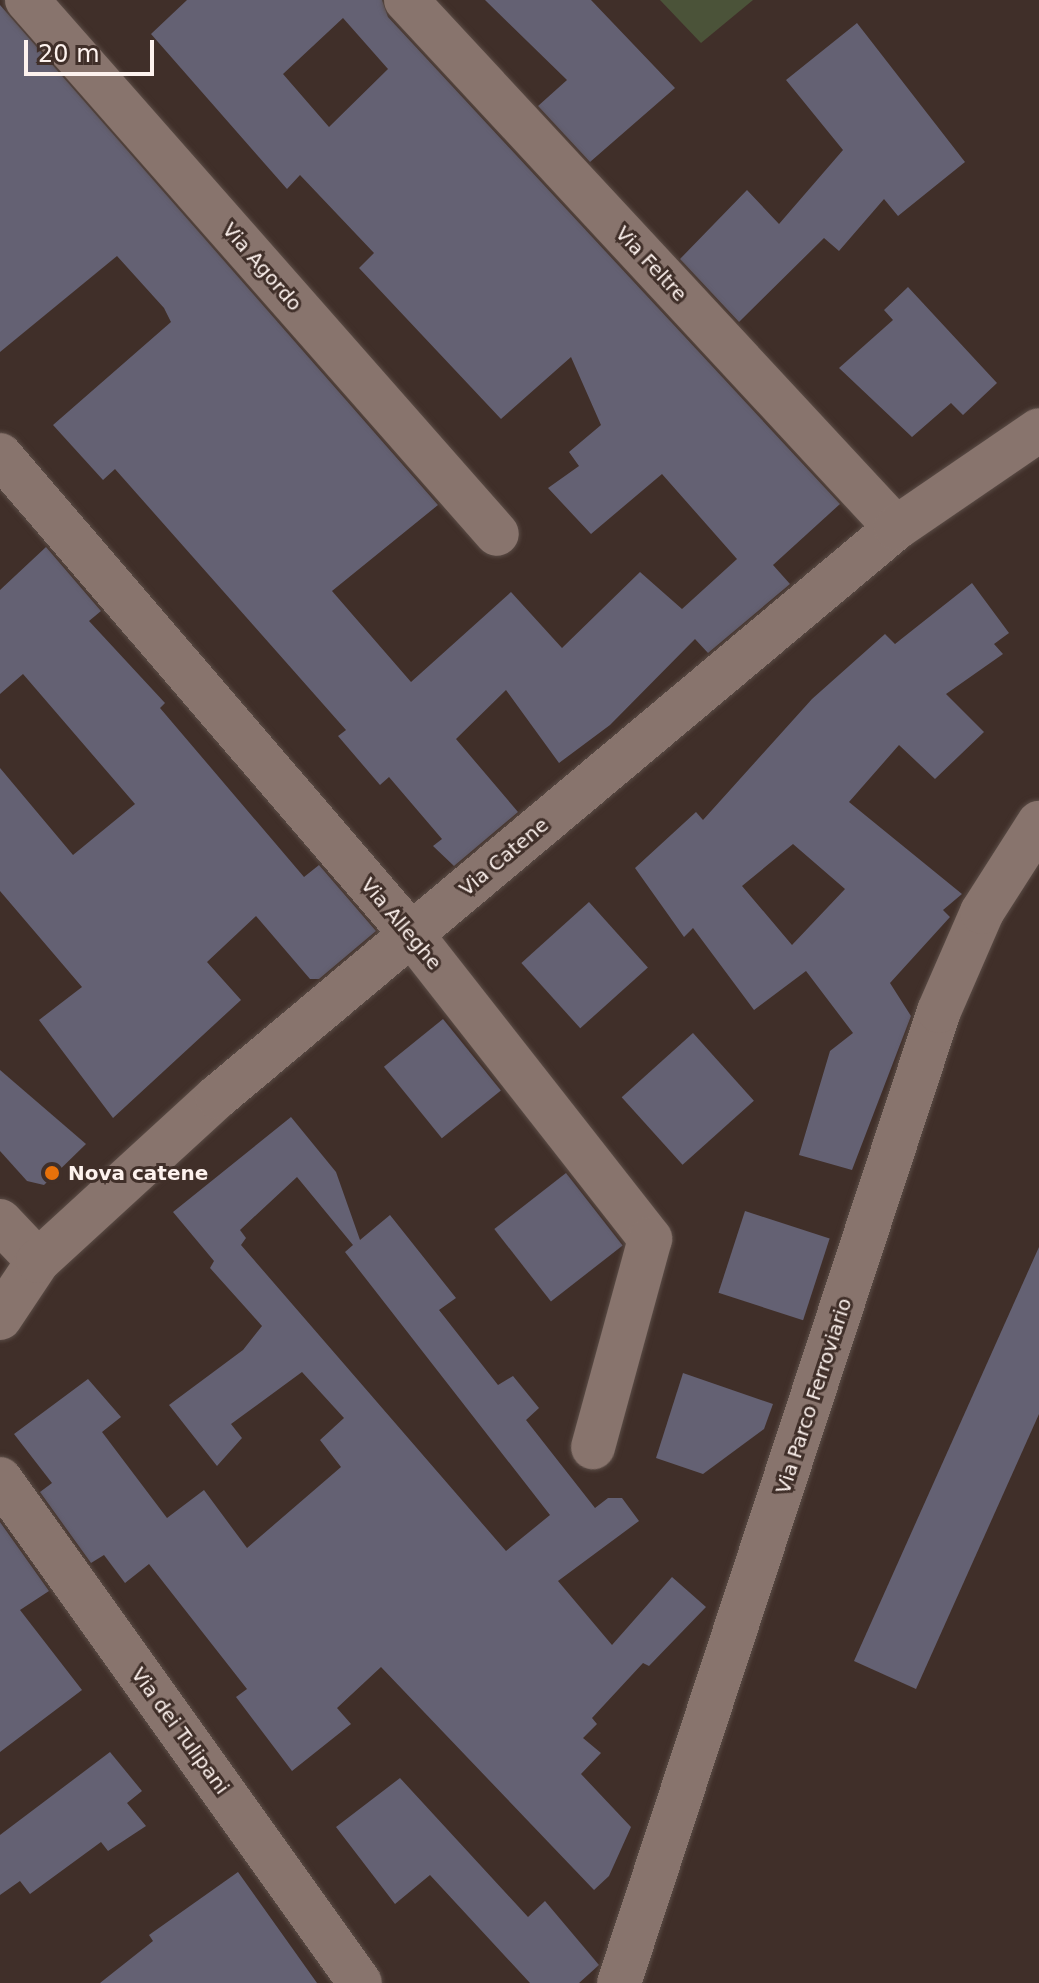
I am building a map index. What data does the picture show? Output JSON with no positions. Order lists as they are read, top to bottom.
{
  "streets": {
    "street": [
      "Via Feltre",
      "Via Agordo",
      "Via Catene",
      "Via Alleghe",
      "Via Parco Ferroviario",
      "Via dei Tulipani"
    ]
  },
  "crossings": [
    ["Via Feltre", "Via Catene"],
    ["Via Catene", "Via Alleghe"]
  ],
  "places": ["Nova catene"],
  "scale_bar": "20 m"
}
